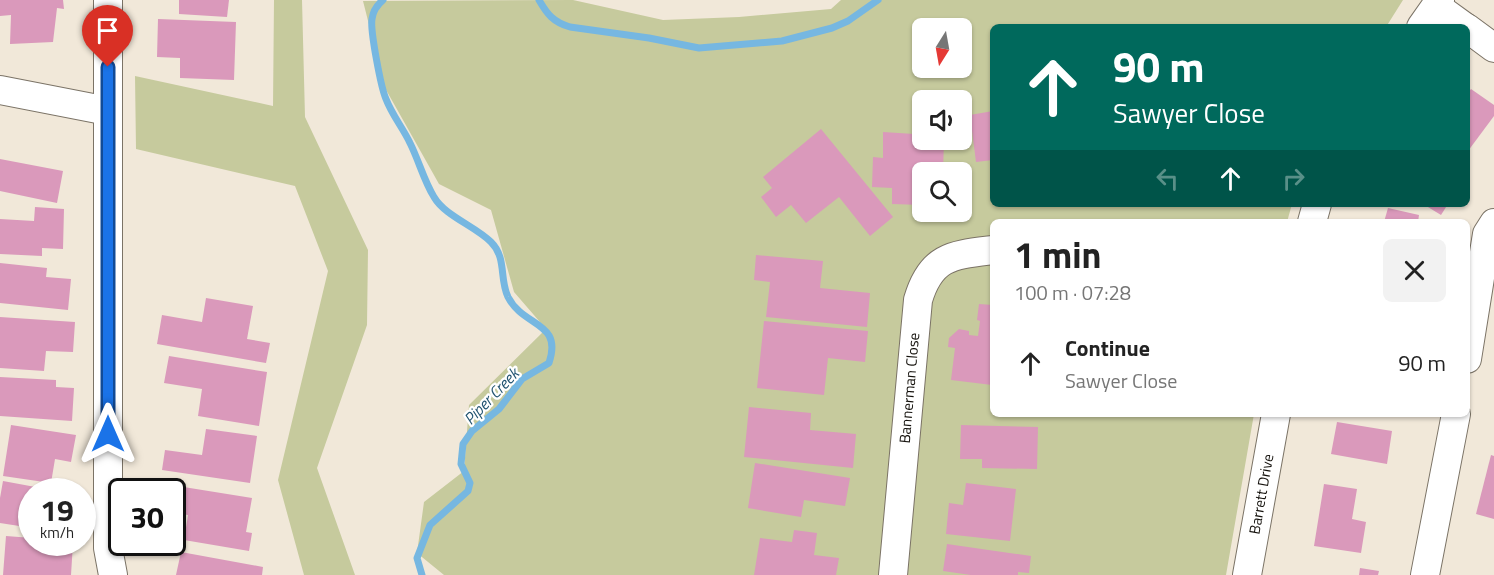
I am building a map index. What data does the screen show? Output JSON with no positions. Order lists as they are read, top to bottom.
{
  "streets": {
    "street": ["Bannerman Close", "Barrett Drive"]
  },
  "water": ["Piper Creek"],
  "north": "bottom",
  "page": {
    "turn": ["90 m", "Sawyer Close"],
    "heading": ["1 min", "100 m · 07:28"],
    "list": [
      {
        "name": "Continue",
        "note": "Sawyer Close",
        "value": "90 m"
      }
    ],
    "speed": "19 km/h",
    "limit": "30"
  }
}
